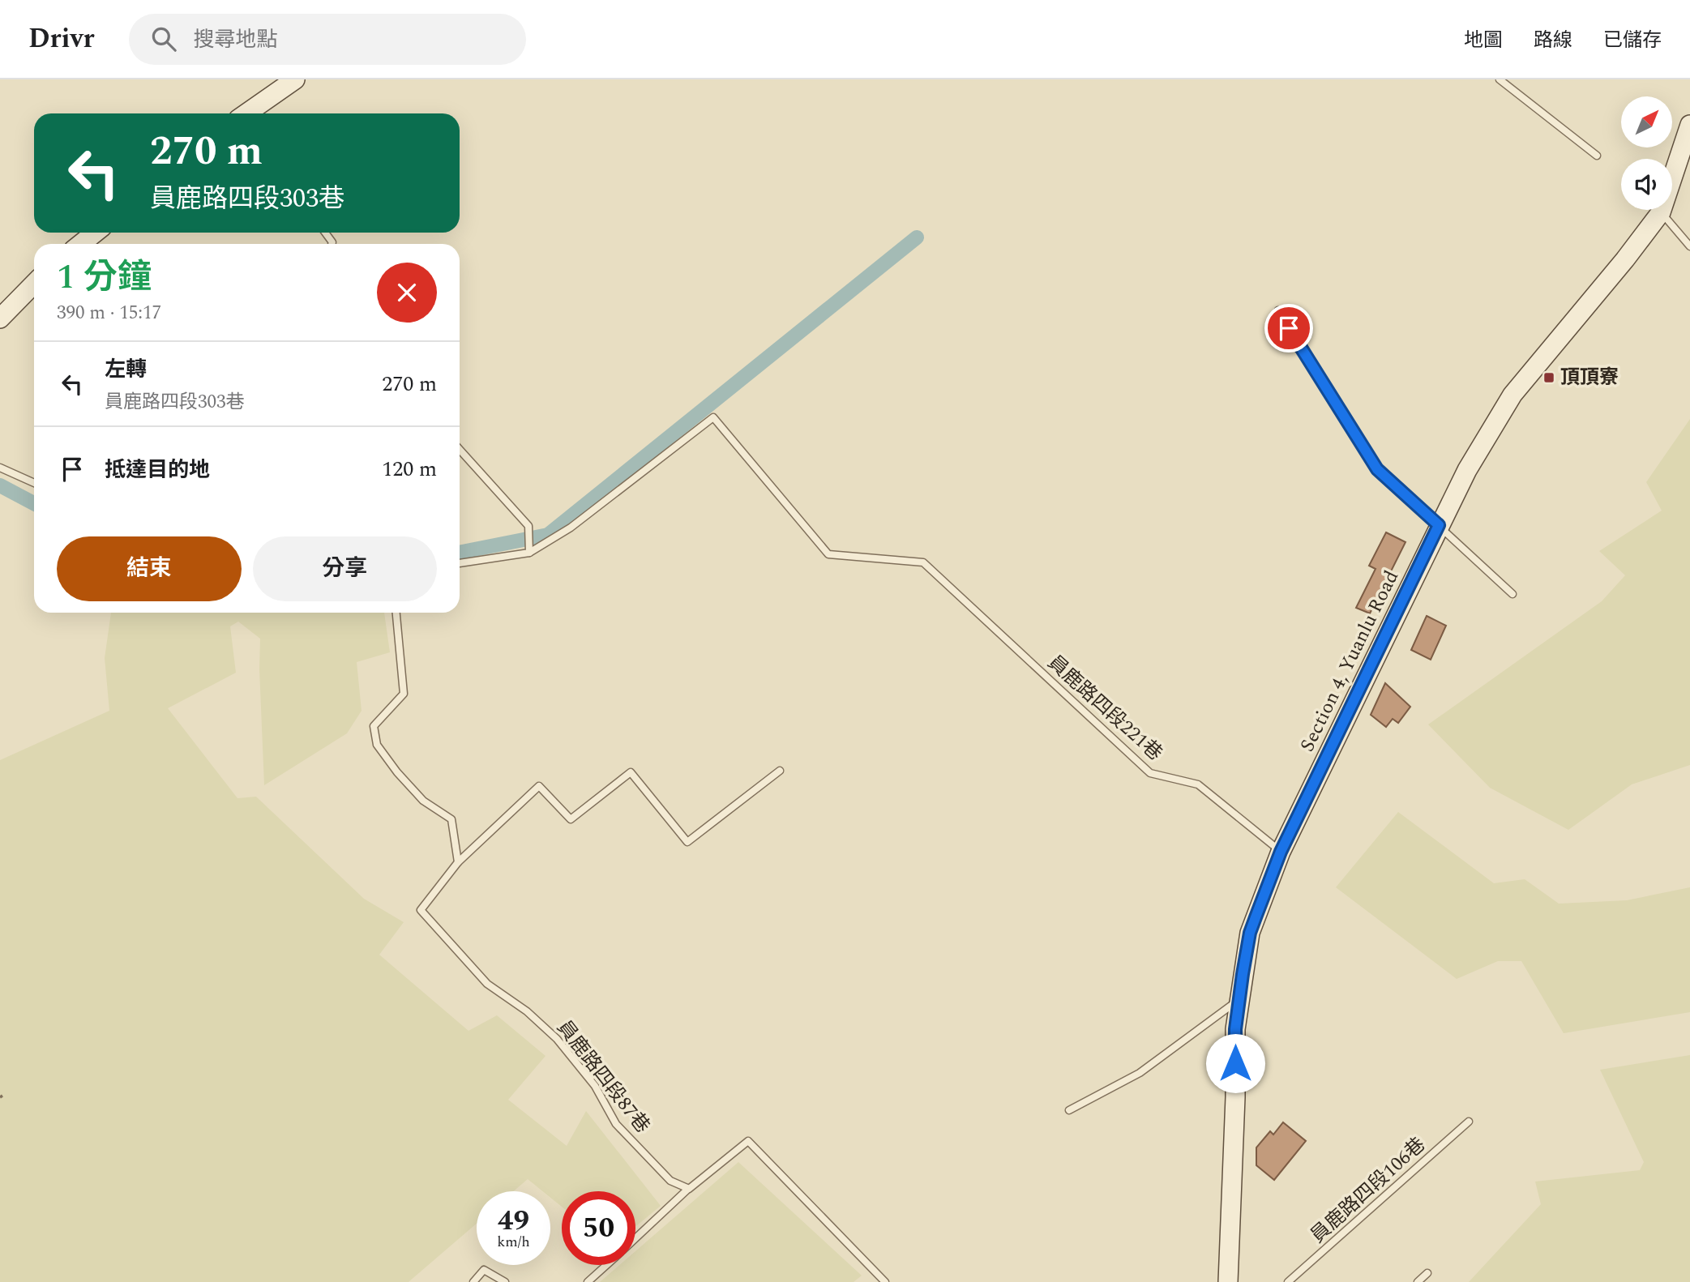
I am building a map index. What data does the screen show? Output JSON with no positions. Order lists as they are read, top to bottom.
{
  "streets": {
    "main road": ["Section 4, Yuanlu Road"],
    "lane": ["員鹿路四段221巷", "員鹿路四段87巷", "員鹿路四段106巷"]
  },
  "crossings": [
    ["Section 4, Yuanlu Road", "員鹿路四段221巷"]
  ],
  "places": {
    "transit": ["頂頂寮"]
  },
  "north": "top right",
  "page": {
    "header": "Drivr",
    "search": "搜尋地點",
    "nav": ["地圖", "路線", "已儲存"],
    "turn": ["270 m", "員鹿路四段303巷"],
    "heading": ["1 分鐘", "390 m · 15:17"],
    "list": [
      {
        "name": "左轉",
        "note": "員鹿路四段303巷",
        "value": "270 m"
      },
      {
        "name": "抵達目的地",
        "value": "120 m"
      }
    ],
    "buttons": ["結束", "分享"],
    "speed": "49 km/h",
    "limit": "50"
  }
}
